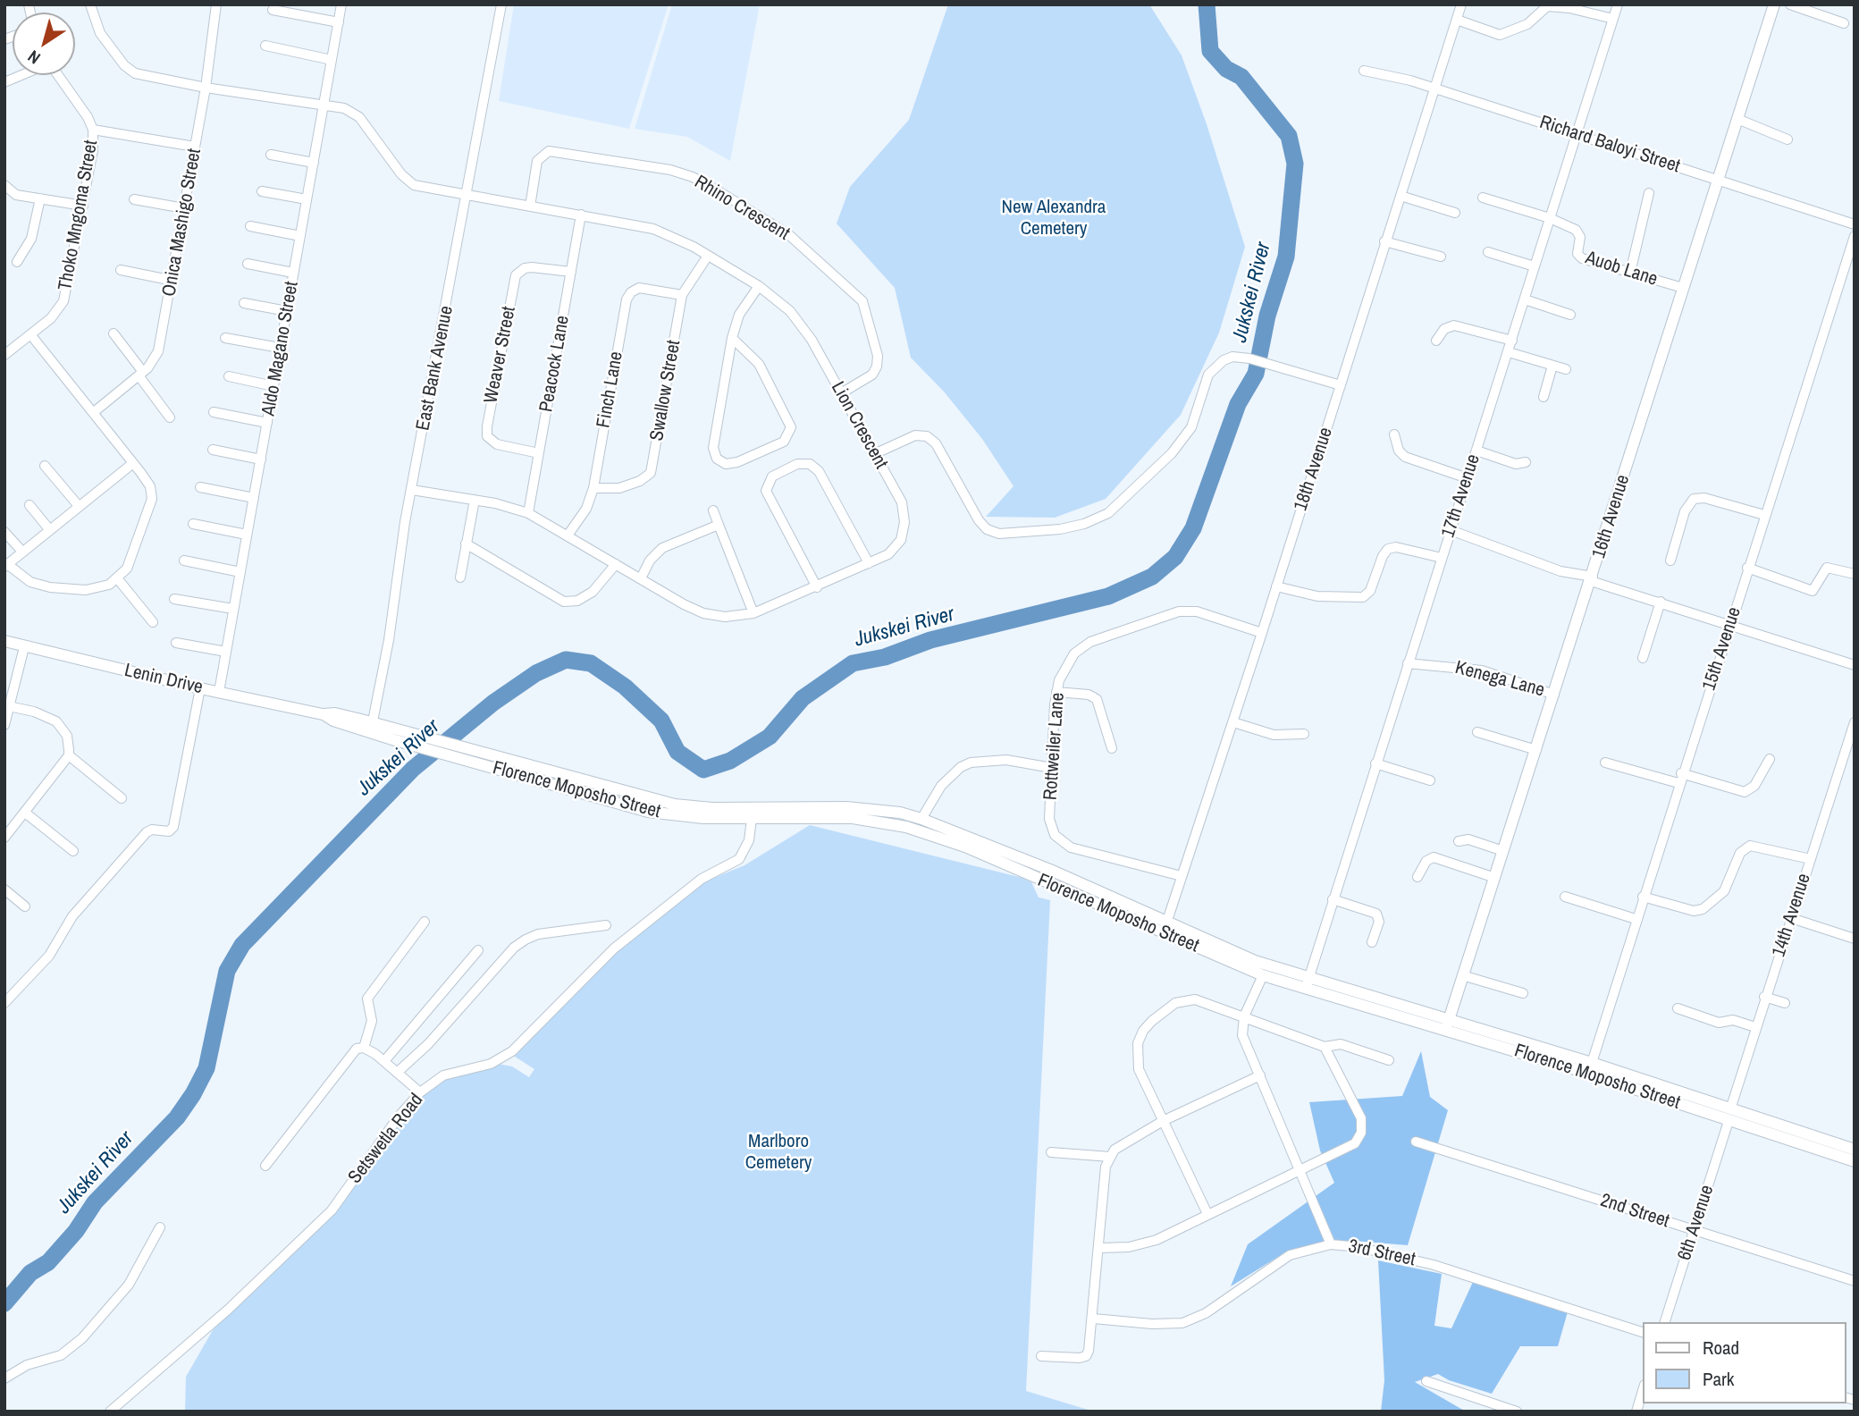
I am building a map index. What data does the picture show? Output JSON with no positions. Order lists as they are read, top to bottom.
{
  "streets": {
    "street": [
      "Richard Baloyi Street",
      "Rhino Crescent",
      "Thoko Mngoma Street",
      "Onica Mashigo Street",
      "Auob Lane",
      "Aldo Magano Street",
      "Weaver Street",
      "Peacock Lane",
      "East Bank Avenue",
      "Finch Lane",
      "Swallow Street",
      "Lion Crescent",
      "18th Avenue",
      "17th Avenue",
      "16th Avenue",
      "15th Avenue",
      "Lenin Drive",
      "Kenega Lane",
      "Rottweiler Lane",
      "Florence Moposho Street",
      "14th Avenue",
      "Setswetla Road",
      "2nd Street",
      "6th Avenue",
      "3rd Street"
    ]
  },
  "crossings": [
    ["Richard Baloyi Street", "18th Avenue"],
    ["Richard Baloyi Street", "17th Avenue"],
    ["Richard Baloyi Street", "16th Avenue"],
    ["Rhino Crescent", "Lion Crescent"],
    ["Onica Mashigo Street", "Lion Crescent"],
    ["Auob Lane", "17th Avenue"],
    ["Auob Lane", "16th Avenue"],
    ["Aldo Magano Street", "Lion Crescent"],
    ["Aldo Magano Street", "Lenin Drive"],
    ["Weaver Street", "Peacock Lane"],
    ["Peacock Lane", "Lion Crescent"],
    ["East Bank Avenue", "Lion Crescent"],
    ["East Bank Avenue", "Lenin Drive"],
    ["East Bank Avenue", "Florence Moposho Street"],
    ["Finch Lane", "Swallow Street"],
    ["Finch Lane", "Lion Crescent"],
    ["Swallow Street", "Lion Crescent"],
    ["18th Avenue", "Rottweiler Lane"],
    ["18th Avenue", "Florence Moposho Street"],
    ["17th Avenue", "Kenega Lane"],
    ["17th Avenue", "Florence Moposho Street"],
    ["16th Avenue", "Kenega Lane"],
    ["16th Avenue", "Florence Moposho Street"],
    ["15th Avenue", "Florence Moposho Street"],
    ["Lenin Drive", "Florence Moposho Street"],
    ["Florence Moposho Street", "14th Avenue"],
    ["Florence Moposho Street", "Setswetla Road"],
    ["Florence Moposho Street", "6th Avenue"],
    ["2nd Street", "6th Avenue"]
  ],
  "water": ["Jukskei River"],
  "parks": ["New Alexandra Cemetery", "Marlboro Cemetery"],
  "legend": ["Road", "Park"],
  "north": "bottom left"
}
